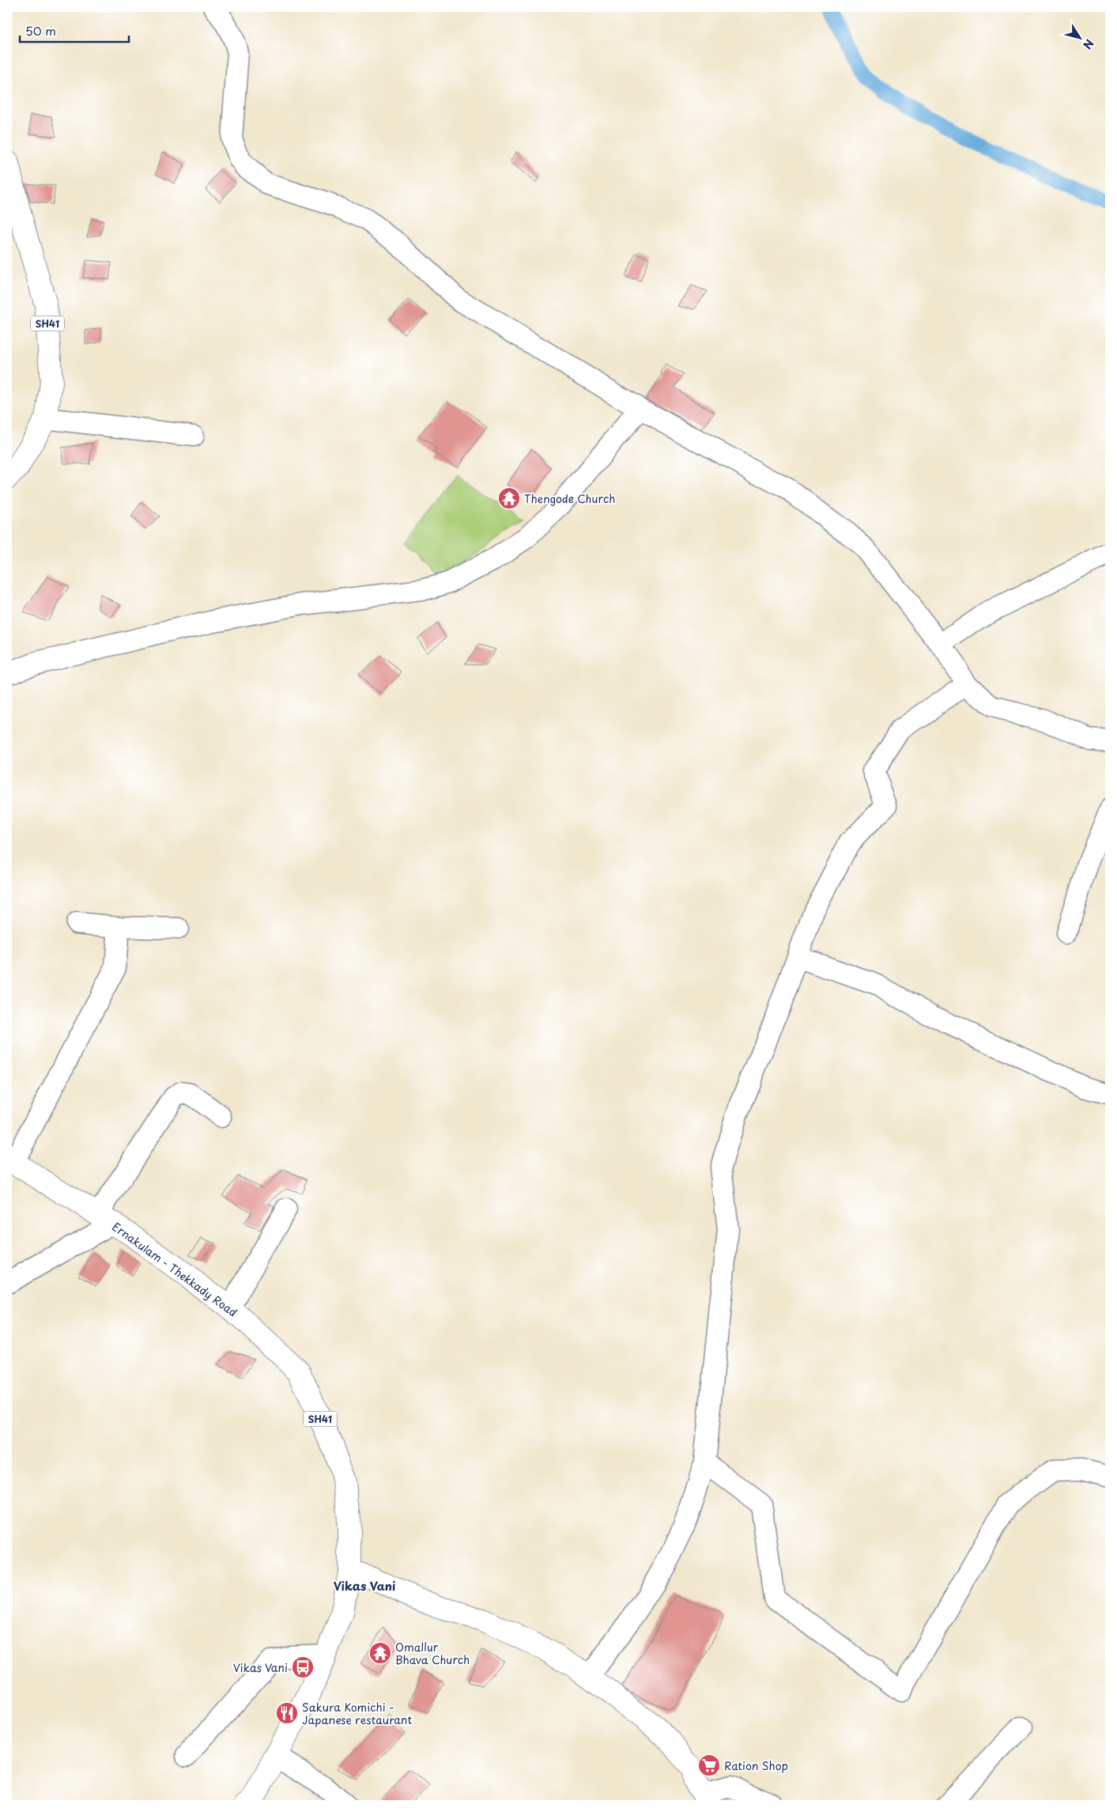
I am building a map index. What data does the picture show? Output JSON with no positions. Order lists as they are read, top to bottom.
{
  "streets": {
    "main road": ["SH41", "Ernakulam - Thekkady Road"]
  },
  "districts": ["Vikas Vani"],
  "places": {
    "temple": ["Thengode Church", "Omallur Bhava Church"],
    "bus stop": ["Vikas Vani"],
    "restaurant": ["Sakura Komichi - Japanese restaurant"],
    "supermarket": ["Ration Shop"]
  },
  "scale_bar": "50 m",
  "north": "bottom right"
}
